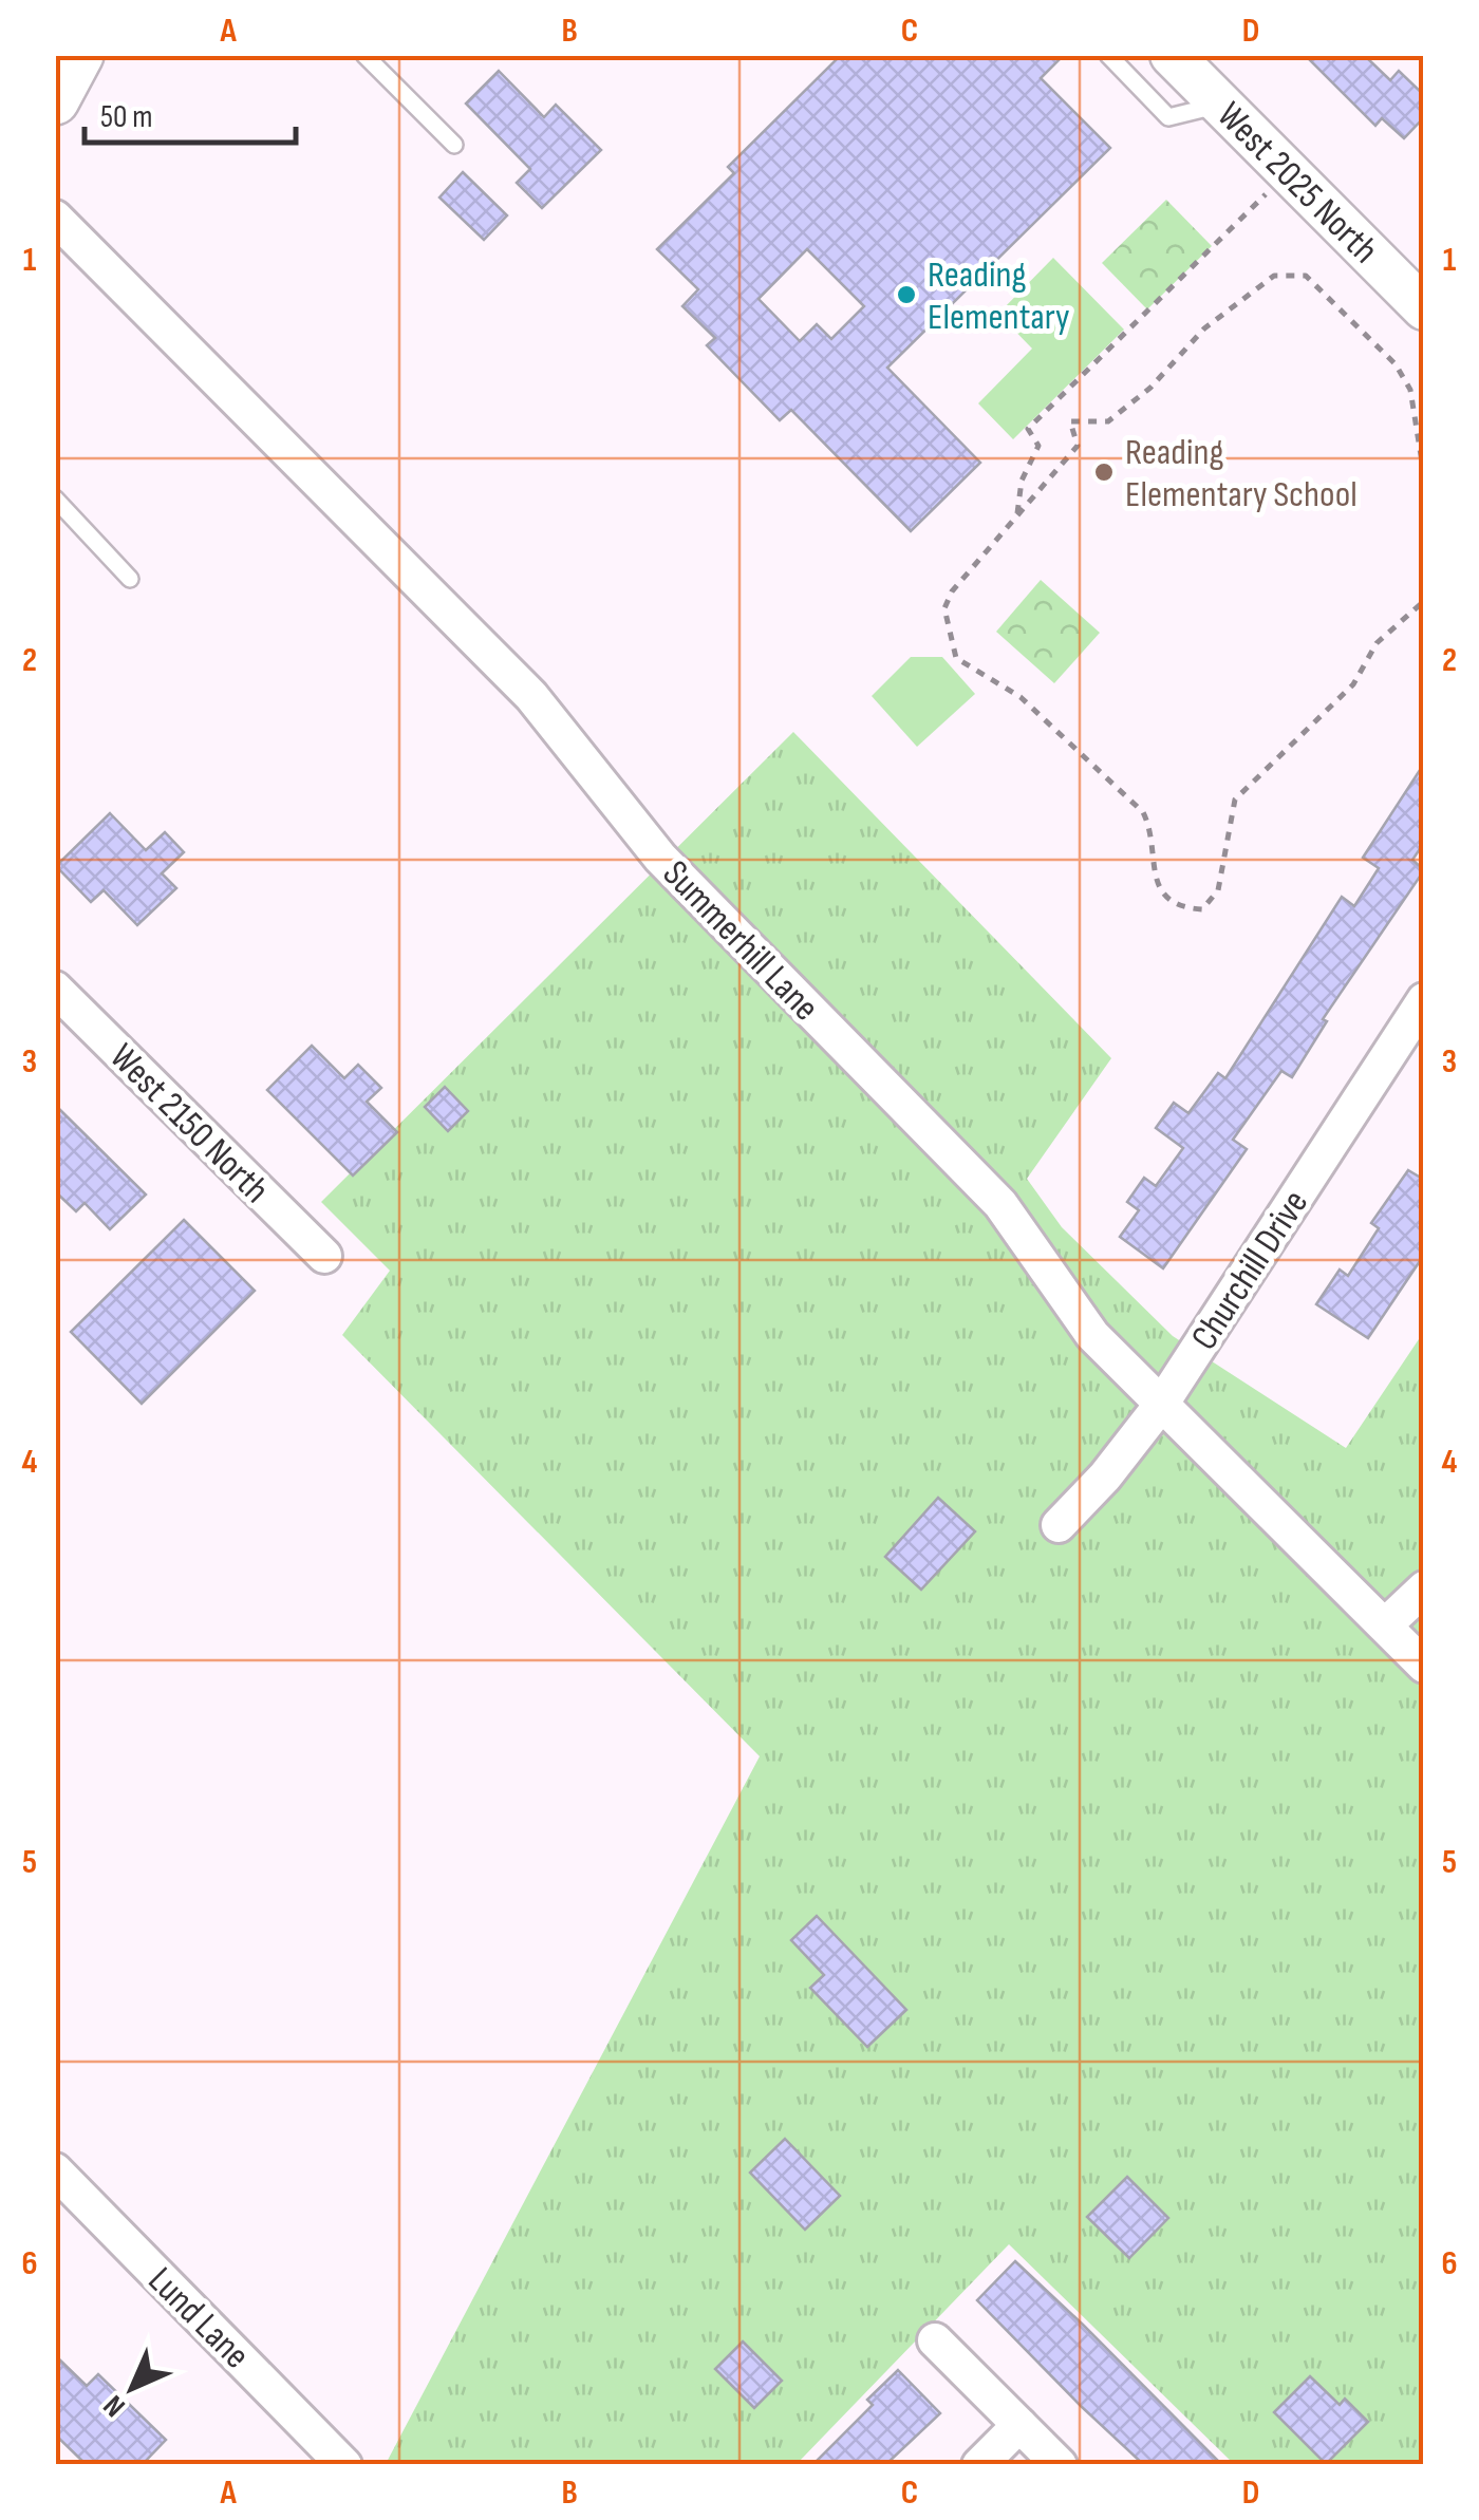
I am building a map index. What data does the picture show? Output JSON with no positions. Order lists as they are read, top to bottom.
{
  "streets": {
    "street": [
      "West 2025 North",
      "Summerhill Lane",
      "West 2150 North",
      "Churchill Drive",
      "Lund Lane"
    ]
  },
  "crossings": [
    ["Summerhill Lane", "Churchill Drive"]
  ],
  "places": ["Reading Elementary", "Reading Elementary School"],
  "scale_bar": "50 m",
  "north": "bottom left",
  "grid": {
    "columns": [
      "A",
      "B",
      "C",
      "D"
    ],
    "rows": [
      "1",
      "2",
      "3",
      "4",
      "5",
      "6"
    ]
  }
}
